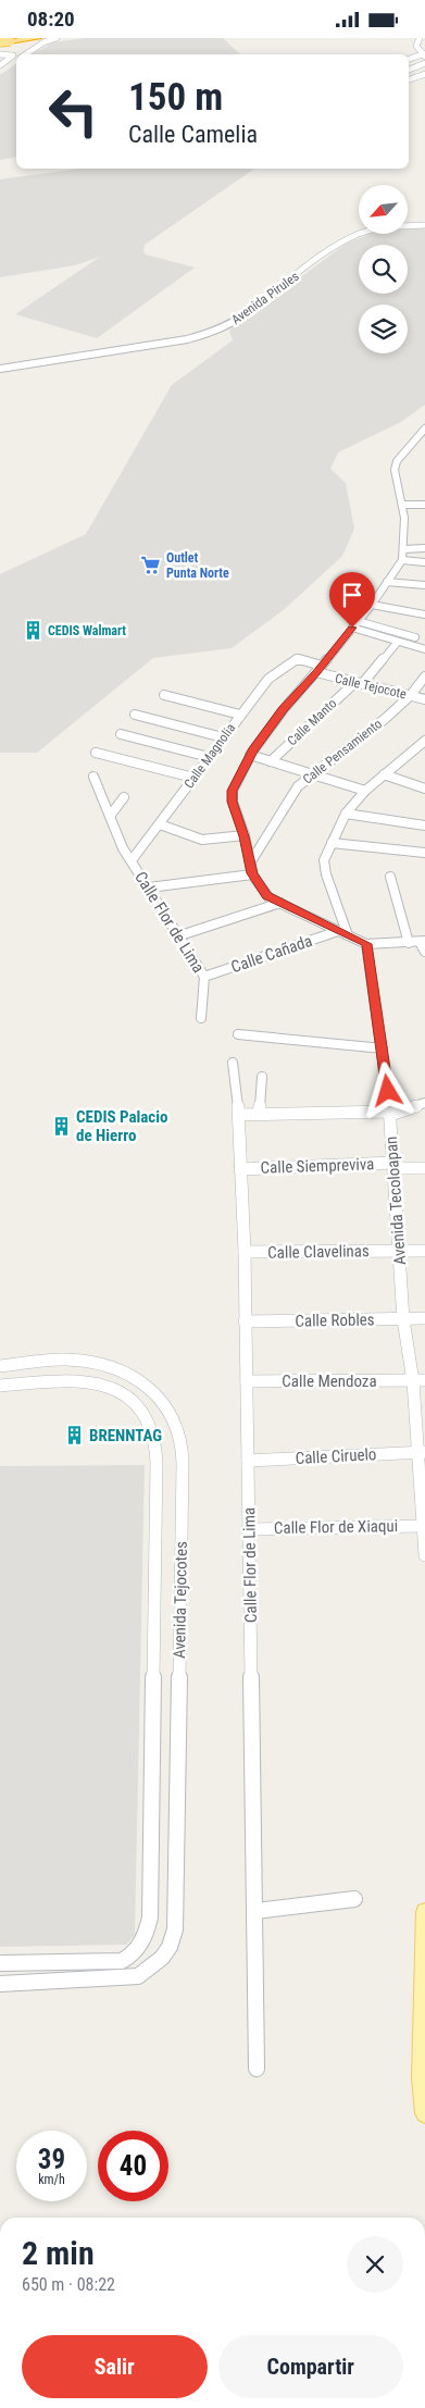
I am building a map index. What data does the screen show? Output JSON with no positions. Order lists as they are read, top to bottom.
{
  "streets": {
    "street": [
      "Avenida Pirules",
      "Calle Tejocote",
      "Calle Manto",
      "Calle Pensamiento",
      "Calle Magnolia",
      "Calle Flor de Lima",
      "Calle Cañada",
      "Calle Siempreviva",
      "Avenida Tecoloapan",
      "Calle Clavelinas",
      "Calle Robles",
      "Calle Mendoza",
      "Calle Ciruelo",
      "Calle Flor de Xiaqui",
      "Avenida Tejocotes"
    ]
  },
  "crossings": [
    ["Calle Tejocote", "Calle Manto"],
    ["Calle Tejocote", "Calle Pensamiento"],
    ["Calle Tejocote", "Calle Magnolia"],
    ["Calle Magnolia", "Calle Flor de Lima"],
    ["Calle Flor de Lima", "Calle Cañada"],
    ["Calle Flor de Lima", "Calle Siempreviva"],
    ["Calle Flor de Lima", "Calle Clavelinas"],
    ["Calle Flor de Lima", "Calle Robles"],
    ["Calle Flor de Lima", "Calle Mendoza"],
    ["Calle Flor de Lima", "Calle Ciruelo"],
    ["Calle Flor de Lima", "Calle Flor de Xiaqui"],
    ["Calle Siempreviva", "Avenida Tecoloapan"],
    ["Avenida Tecoloapan", "Calle Clavelinas"],
    ["Avenida Tecoloapan", "Calle Robles"],
    ["Avenida Tecoloapan", "Calle Mendoza"],
    ["Avenida Tecoloapan", "Calle Ciruelo"],
    ["Avenida Tecoloapan", "Calle Flor de Xiaqui"]
  ],
  "places": {
    "supermarket": ["Outlet Punta Norte"],
    "building": ["CEDIS Walmart", "CEDIS Palacio de Hierro", "BRENNTAG"]
  },
  "north": "bottom left",
  "page": {
    "status": "08:20",
    "turn": ["150 m", "Calle Camelia"],
    "speed": "39 km/h",
    "limit": "40",
    "heading": ["2 min", "650 m · 08:22"],
    "buttons": ["Salir", "Compartir"]
  }
}
